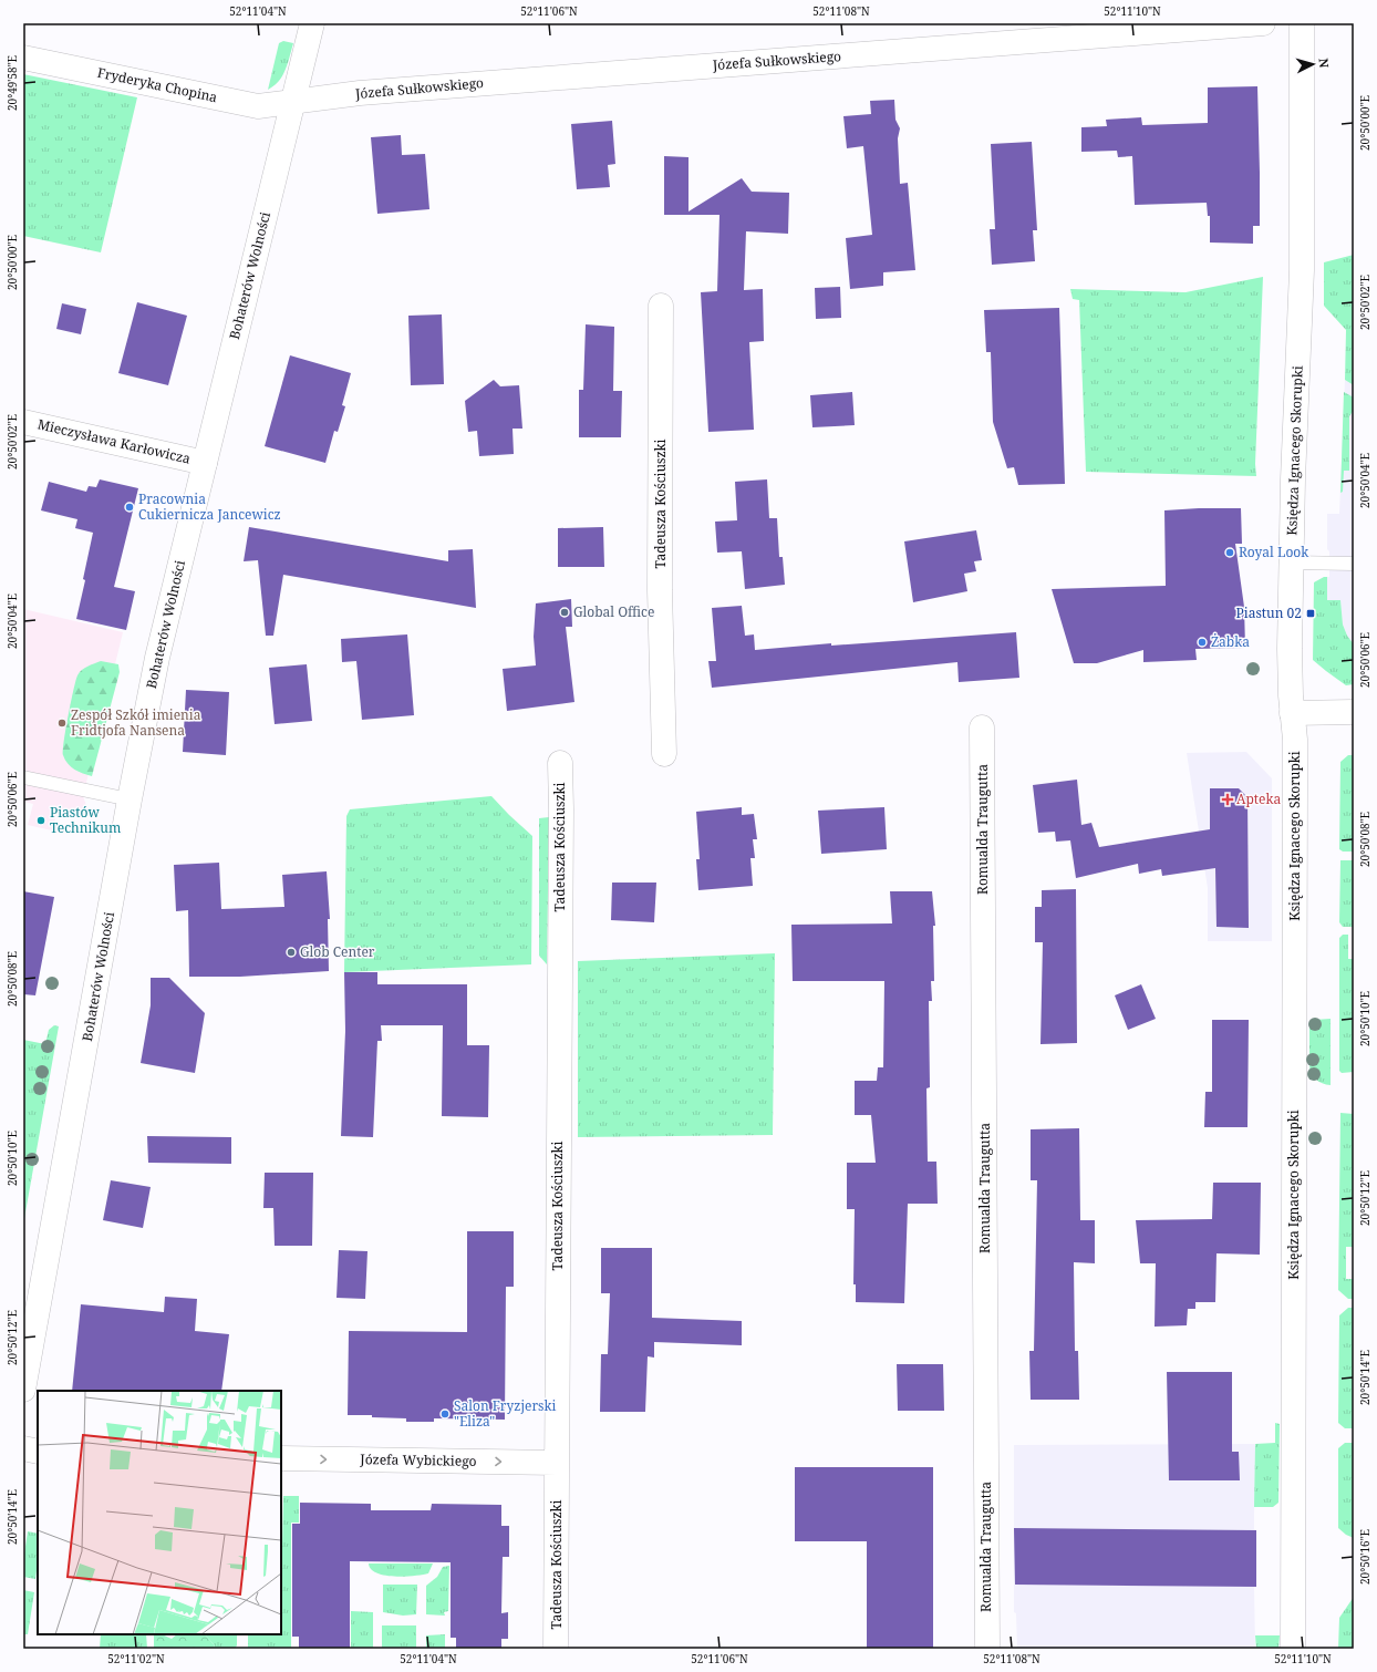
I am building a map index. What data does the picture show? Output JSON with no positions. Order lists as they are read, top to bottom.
{
  "streets": {
    "street": [
      "Józefa Sułkowskiego",
      "Fryderyka Chopina",
      "Bohaterów Wolności",
      "Mieczysława Karłowicza",
      "Księdza Ignacego Skorupki",
      "Tadeusza Kościuszki",
      "Romualda Traugutta",
      "Józefa Wybickiego"
    ]
  },
  "crossings": [
    ["Józefa Sułkowskiego", "Fryderyka Chopina"],
    ["Józefa Sułkowskiego", "Bohaterów Wolności"],
    ["Fryderyka Chopina", "Bohaterów Wolności"],
    ["Bohaterów Wolności", "Mieczysława Karłowicza"],
    ["Tadeusza Kościuszki", "Józefa Wybickiego"]
  ],
  "one_way": ["Józefa Wybickiego"],
  "places": {
    "other": [
      "Pracownia Cukiernicza Jancewicz",
      "Royal Look",
      "Global Office",
      "Żabka",
      "Zespół Szkół imienia Fridtjofa Nansena",
      "Piastów Technikum",
      "Glob Center",
      "Salon Fryzjerski \"Eliza\""
    ],
    "transit": ["Piastun 02"],
    "health": ["Apteka"]
  },
  "north": "right",
  "coordinates": [
    "52°11'04\"N",
    "52°11'06\"N",
    "52°11'08\"N",
    "52°11'10\"N",
    "20°49'58\"E",
    "20°50'00\"E",
    "20°50'02\"E",
    "20°50'04\"E",
    "20°50'06\"E",
    "20°50'08\"E",
    "20°50'10\"E",
    "20°50'12\"E",
    "20°50'14\"E",
    "20°50'16\"E",
    "52°11'02\"N"
  ]
}
